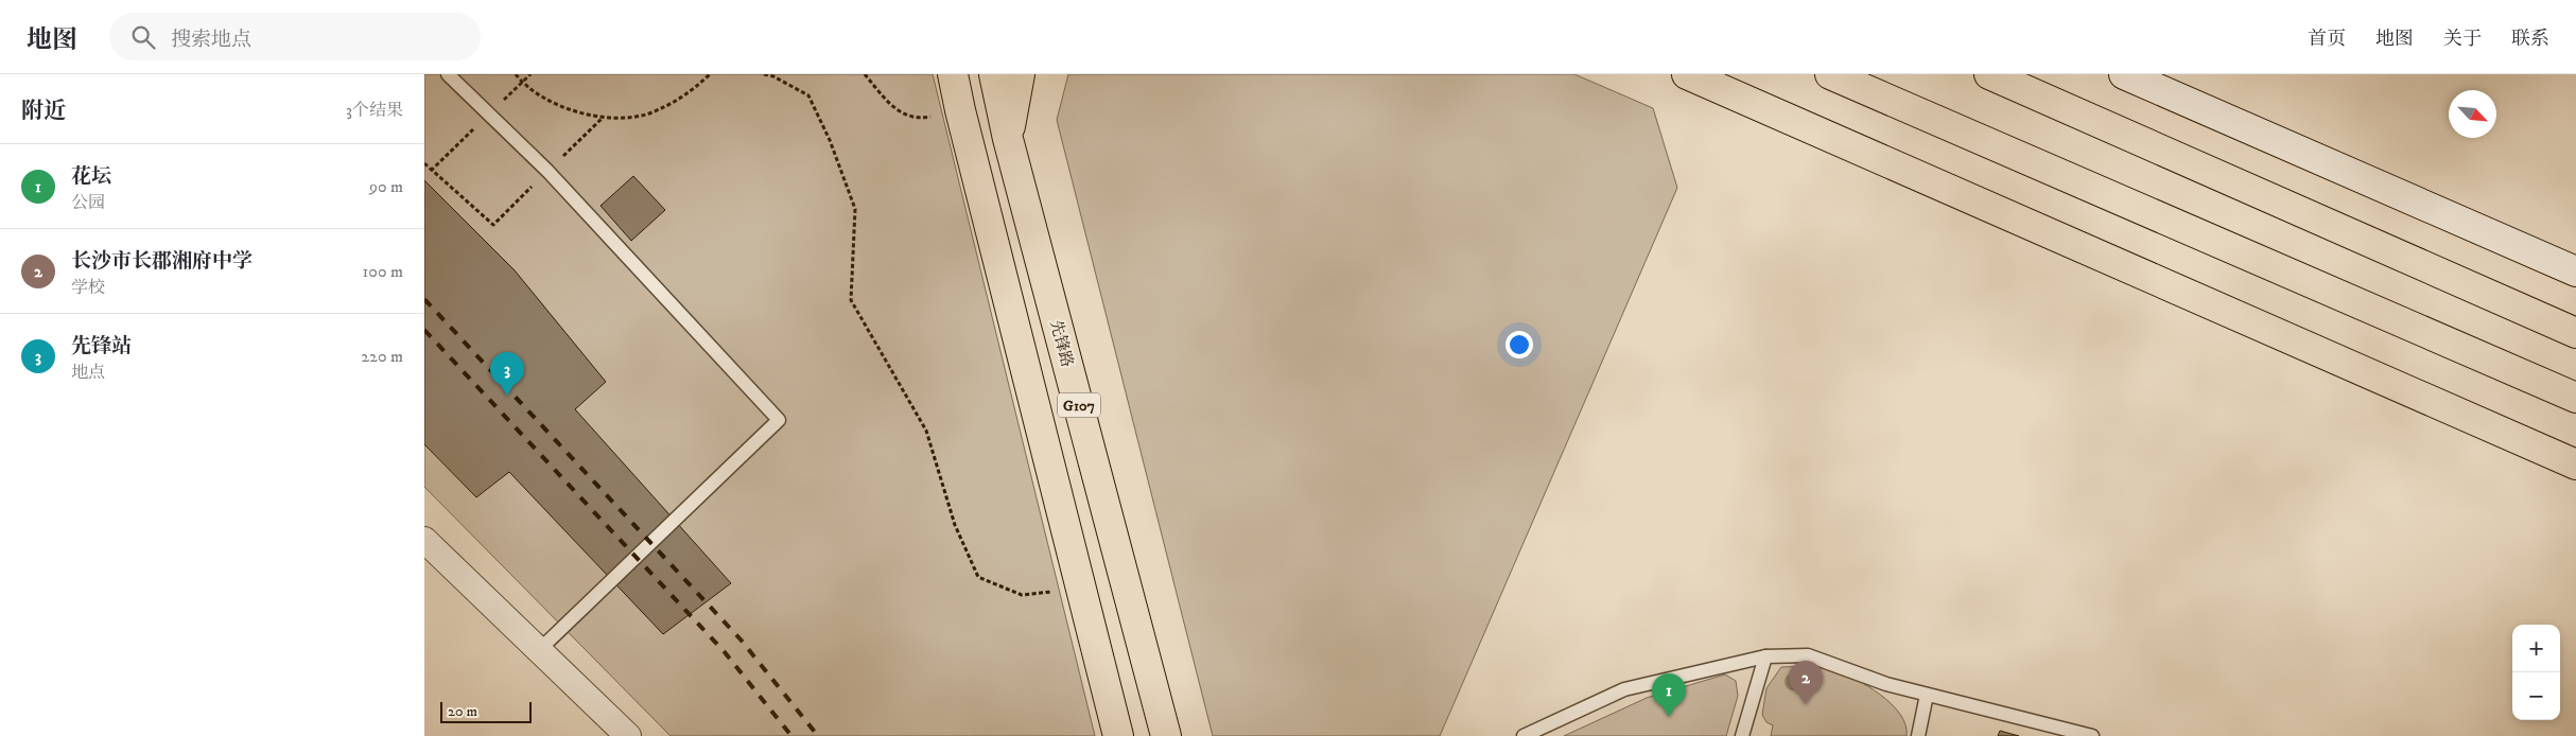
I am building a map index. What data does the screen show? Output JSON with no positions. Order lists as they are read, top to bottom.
{
  "streets": {
    "main road": ["先锋路", "G107"]
  },
  "scale_bar": "20 m",
  "north": "bottom right",
  "page": {
    "header": "地图",
    "search": "搜索地点",
    "nav": [
      "首页",
      "地图",
      "关于",
      "联系"
    ],
    "heading": ["附近", "3个结果"],
    "list": [
      {
        "mark": "1",
        "name": "花坛",
        "note": "公园",
        "value": "90 m"
      },
      {
        "mark": "2",
        "name": "长沙市长郡湘府中学",
        "note": "学校",
        "value": "100 m"
      },
      {
        "mark": "3",
        "name": "先锋站",
        "note": "地点",
        "value": "220 m"
      }
    ],
    "pins": ["3", "2", "1"],
    "map_buttons": ["+", "−"],
    "scale": "20 m"
  }
}
